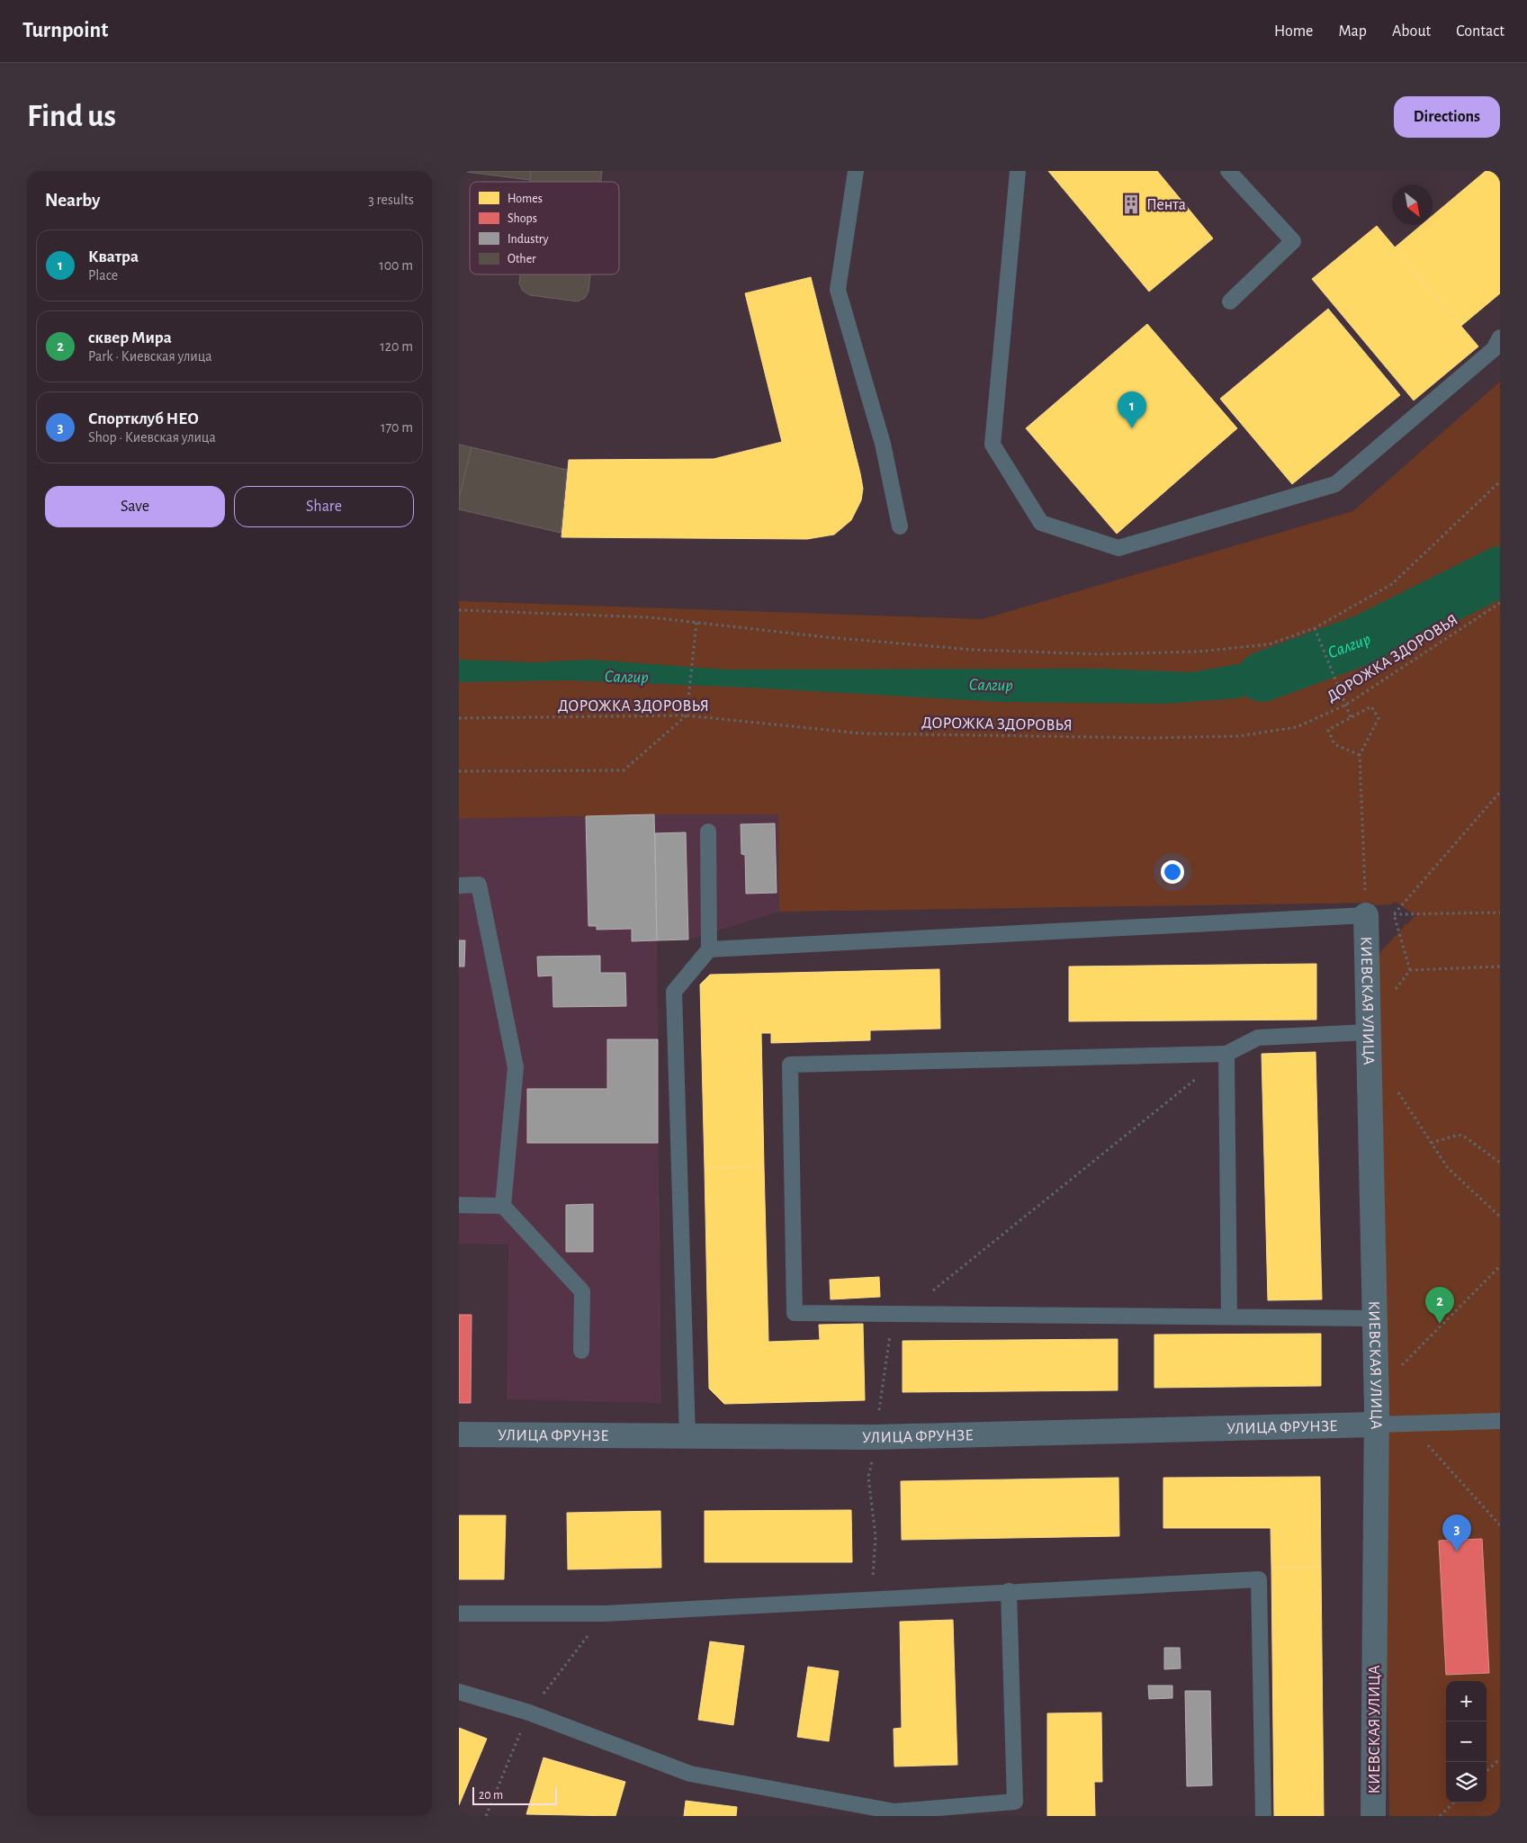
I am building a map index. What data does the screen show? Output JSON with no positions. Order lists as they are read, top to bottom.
{
  "streets": {
    "street": ["КИЕВСКАЯ УЛИЦА", "УЛИЦА ФРУНЗЕ"],
    "path": ["ДОРОЖКА ЗДОРОВЬЯ"]
  },
  "crossings": [
    ["КИЕВСКАЯ УЛИЦА", "УЛИЦА ФРУНЗЕ"]
  ],
  "water": ["Салгир"],
  "places": {
    "building": ["Пента"]
  },
  "legend": [
    "Homes",
    "Shops",
    "Industry",
    "Other"
  ],
  "scale_bar": "20 m",
  "north": "bottom right",
  "page": {
    "header": "Turnpoint",
    "nav": [
      "Home",
      "Map",
      "About",
      "Contact"
    ],
    "buttons": [
      "Directions",
      ["Save", "Share"]
    ],
    "title": "Find us",
    "heading": ["Nearby", "3 results"],
    "list": [
      {
        "mark": "1",
        "name": "Кватра",
        "note": "Place",
        "value": "100 m"
      },
      {
        "mark": "2",
        "name": "сквер Мира",
        "note": "Park · Киевская улица",
        "value": "120 m"
      },
      {
        "mark": "3",
        "name": "Спортклуб НЕО",
        "note": "Shop · Киевская улица",
        "value": "170 m"
      }
    ],
    "pins": ["1", "2", "3"],
    "map_buttons": ["+", "−"],
    "scale": "20 m"
  }
}
